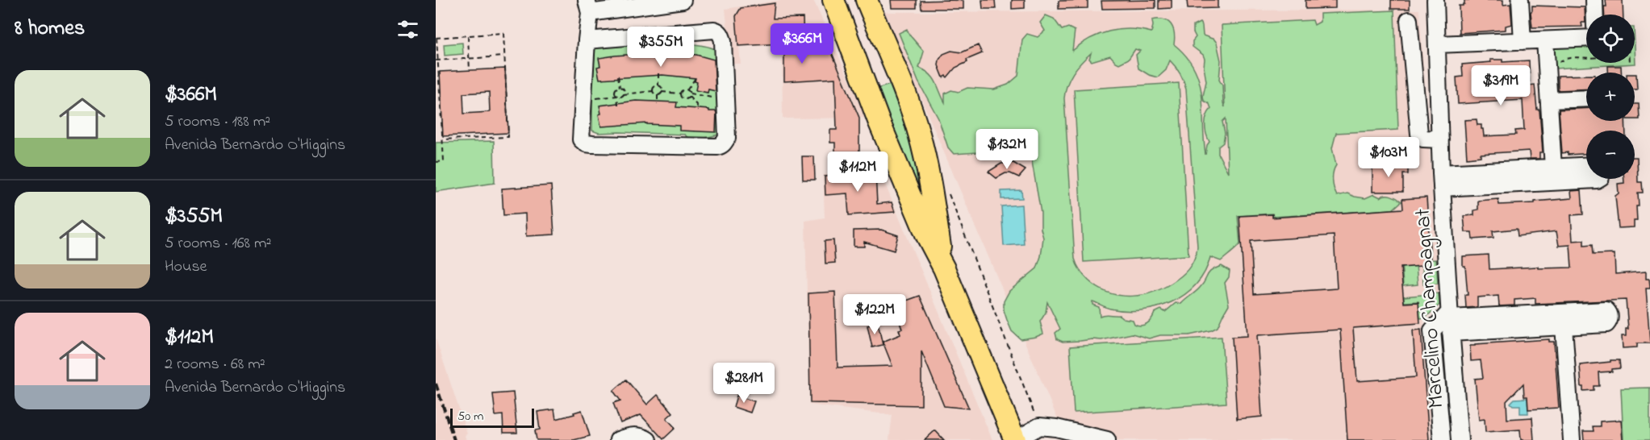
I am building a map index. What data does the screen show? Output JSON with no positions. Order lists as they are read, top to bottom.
{
  "streets": {
    "street": ["Marcelino Champagnat"]
  },
  "scale_bar": "50 m",
  "page": {
    "heading": "8 homes",
    "map_buttons": ["+", "−"],
    "price": [
      "$366M",
      "$355M",
      "$319M",
      "$132M",
      "$103M",
      "$112M",
      "$122M",
      "$281M"
    ],
    "list": [
      {
        "name": "$366M",
        "note": "5 rooms · 188 m² · Avenida Bernardo O'Higgins"
      },
      {
        "name": "$355M",
        "note": "5 rooms · 168 m² · House"
      },
      {
        "name": "$112M",
        "note": "2 rooms · 68 m² · Avenida Bernardo O'Higgins"
      }
    ],
    "scale": "50 m"
  }
}
